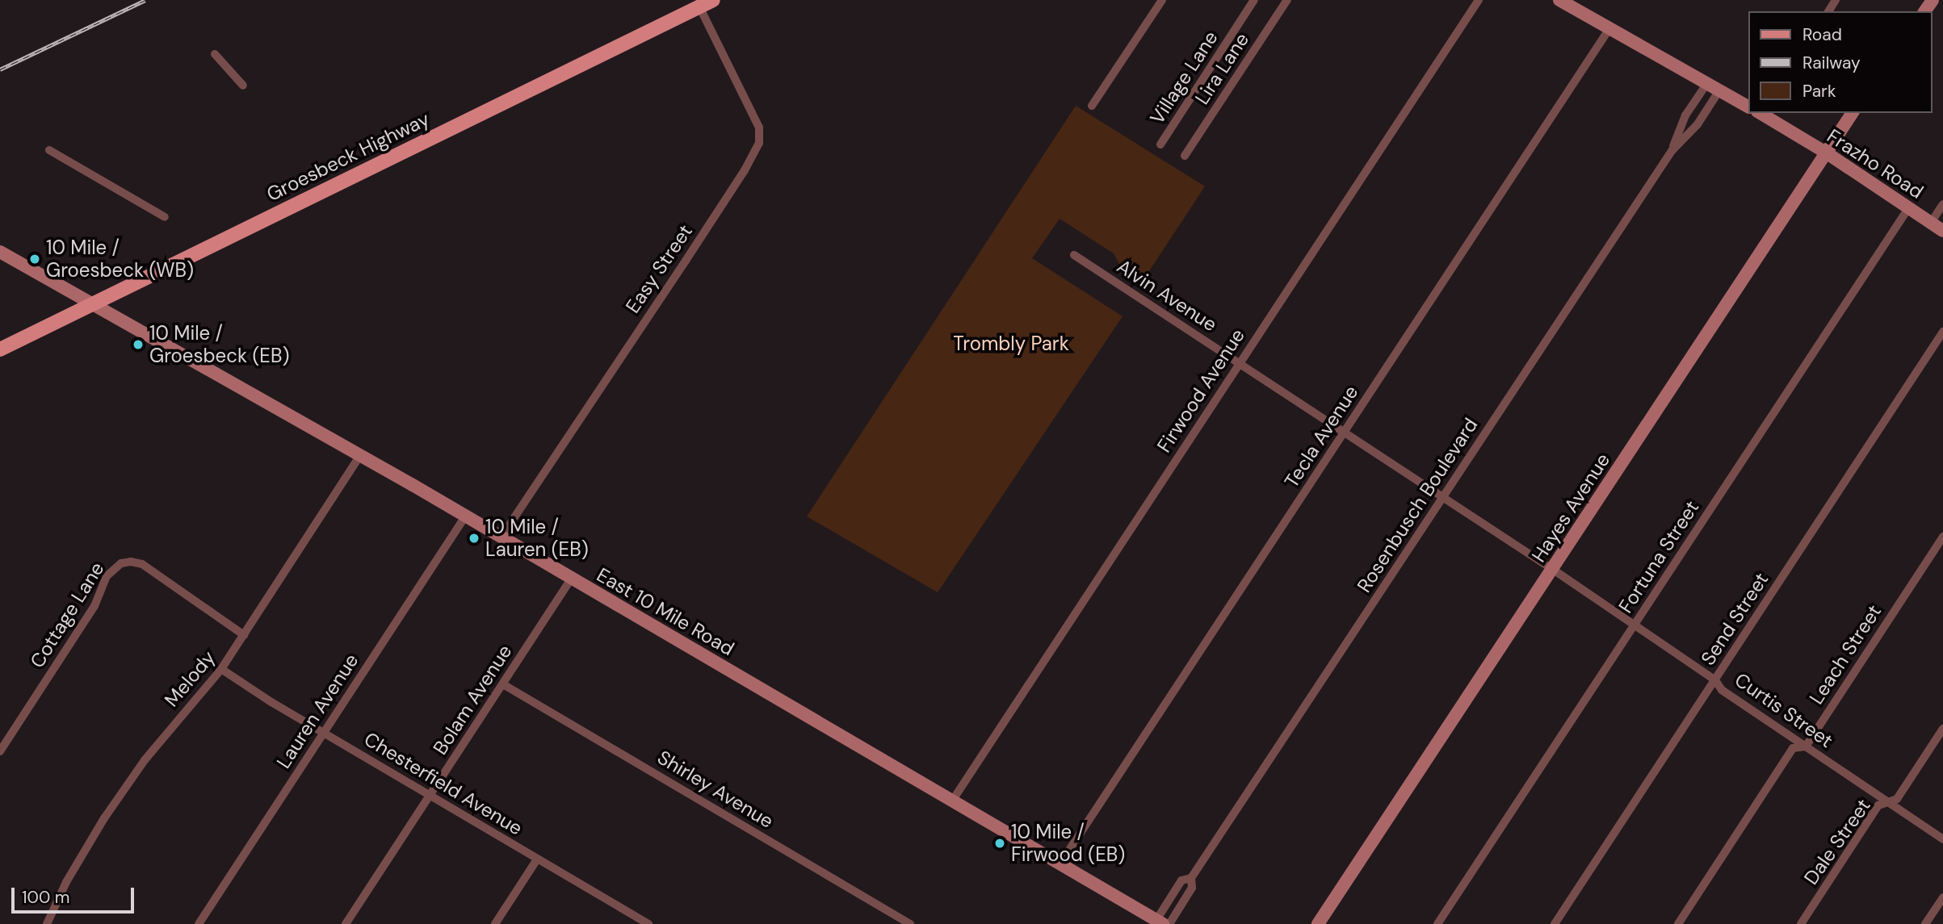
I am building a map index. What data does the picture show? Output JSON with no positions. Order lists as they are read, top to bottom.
{
  "streets": {
    "main road": ["Groesbeck Highway"],
    "street": [
      "Lira Lane",
      "Village Lane",
      "Frazho Road",
      "Easy Street",
      "Alvin Avenue",
      "Firwood Avenue",
      "Tecla Avenue",
      "Rosenbusch Boulevard",
      "Hayes Avenue",
      "Fortuna Street",
      "East 10 Mile Road",
      "Cottage Lane",
      "Send Street",
      "Leach Street",
      "Melody",
      "Bolam Avenue",
      "Curtis Street",
      "Lauren Avenue",
      "Chesterfield Avenue",
      "Shirley Avenue",
      "Dale Street"
    ]
  },
  "crossings": [
    ["Groesbeck Highway", "Easy Street"],
    ["Groesbeck Highway", "East 10 Mile Road"],
    ["Frazho Road", "Hayes Avenue"],
    ["Frazho Road", "Fortuna Street"],
    ["Easy Street", "East 10 Mile Road"],
    ["Alvin Avenue", "Firwood Avenue"],
    ["Alvin Avenue", "Tecla Avenue"],
    ["Alvin Avenue", "Rosenbusch Boulevard"],
    ["Alvin Avenue", "Hayes Avenue"],
    ["Alvin Avenue", "Curtis Street"],
    ["Firwood Avenue", "East 10 Mile Road"],
    ["Tecla Avenue", "East 10 Mile Road"],
    ["Rosenbusch Boulevard", "East 10 Mile Road"],
    ["Hayes Avenue", "Curtis Street"],
    ["Fortuna Street", "Curtis Street"],
    ["East 10 Mile Road", "Melody"],
    ["East 10 Mile Road", "Bolam Avenue"],
    ["East 10 Mile Road", "Lauren Avenue"],
    ["Cottage Lane", "Melody"],
    ["Send Street", "Curtis Street"],
    ["Leach Street", "Curtis Street"],
    ["Melody", "Chesterfield Avenue"],
    ["Bolam Avenue", "Chesterfield Avenue"],
    ["Bolam Avenue", "Shirley Avenue"],
    ["Curtis Street", "Dale Street"],
    ["Lauren Avenue", "Chesterfield Avenue"]
  ],
  "parks": ["Trombly Park"],
  "places": [
    "10 Mile / Groesbeck (WB)",
    "10 Mile / Groesbeck (EB)",
    "10 Mile / Lauren (EB)",
    "10 Mile / Firwood (EB)"
  ],
  "legend": ["Road", "Railway", "Park"],
  "scale_bar": "100 m"
}
